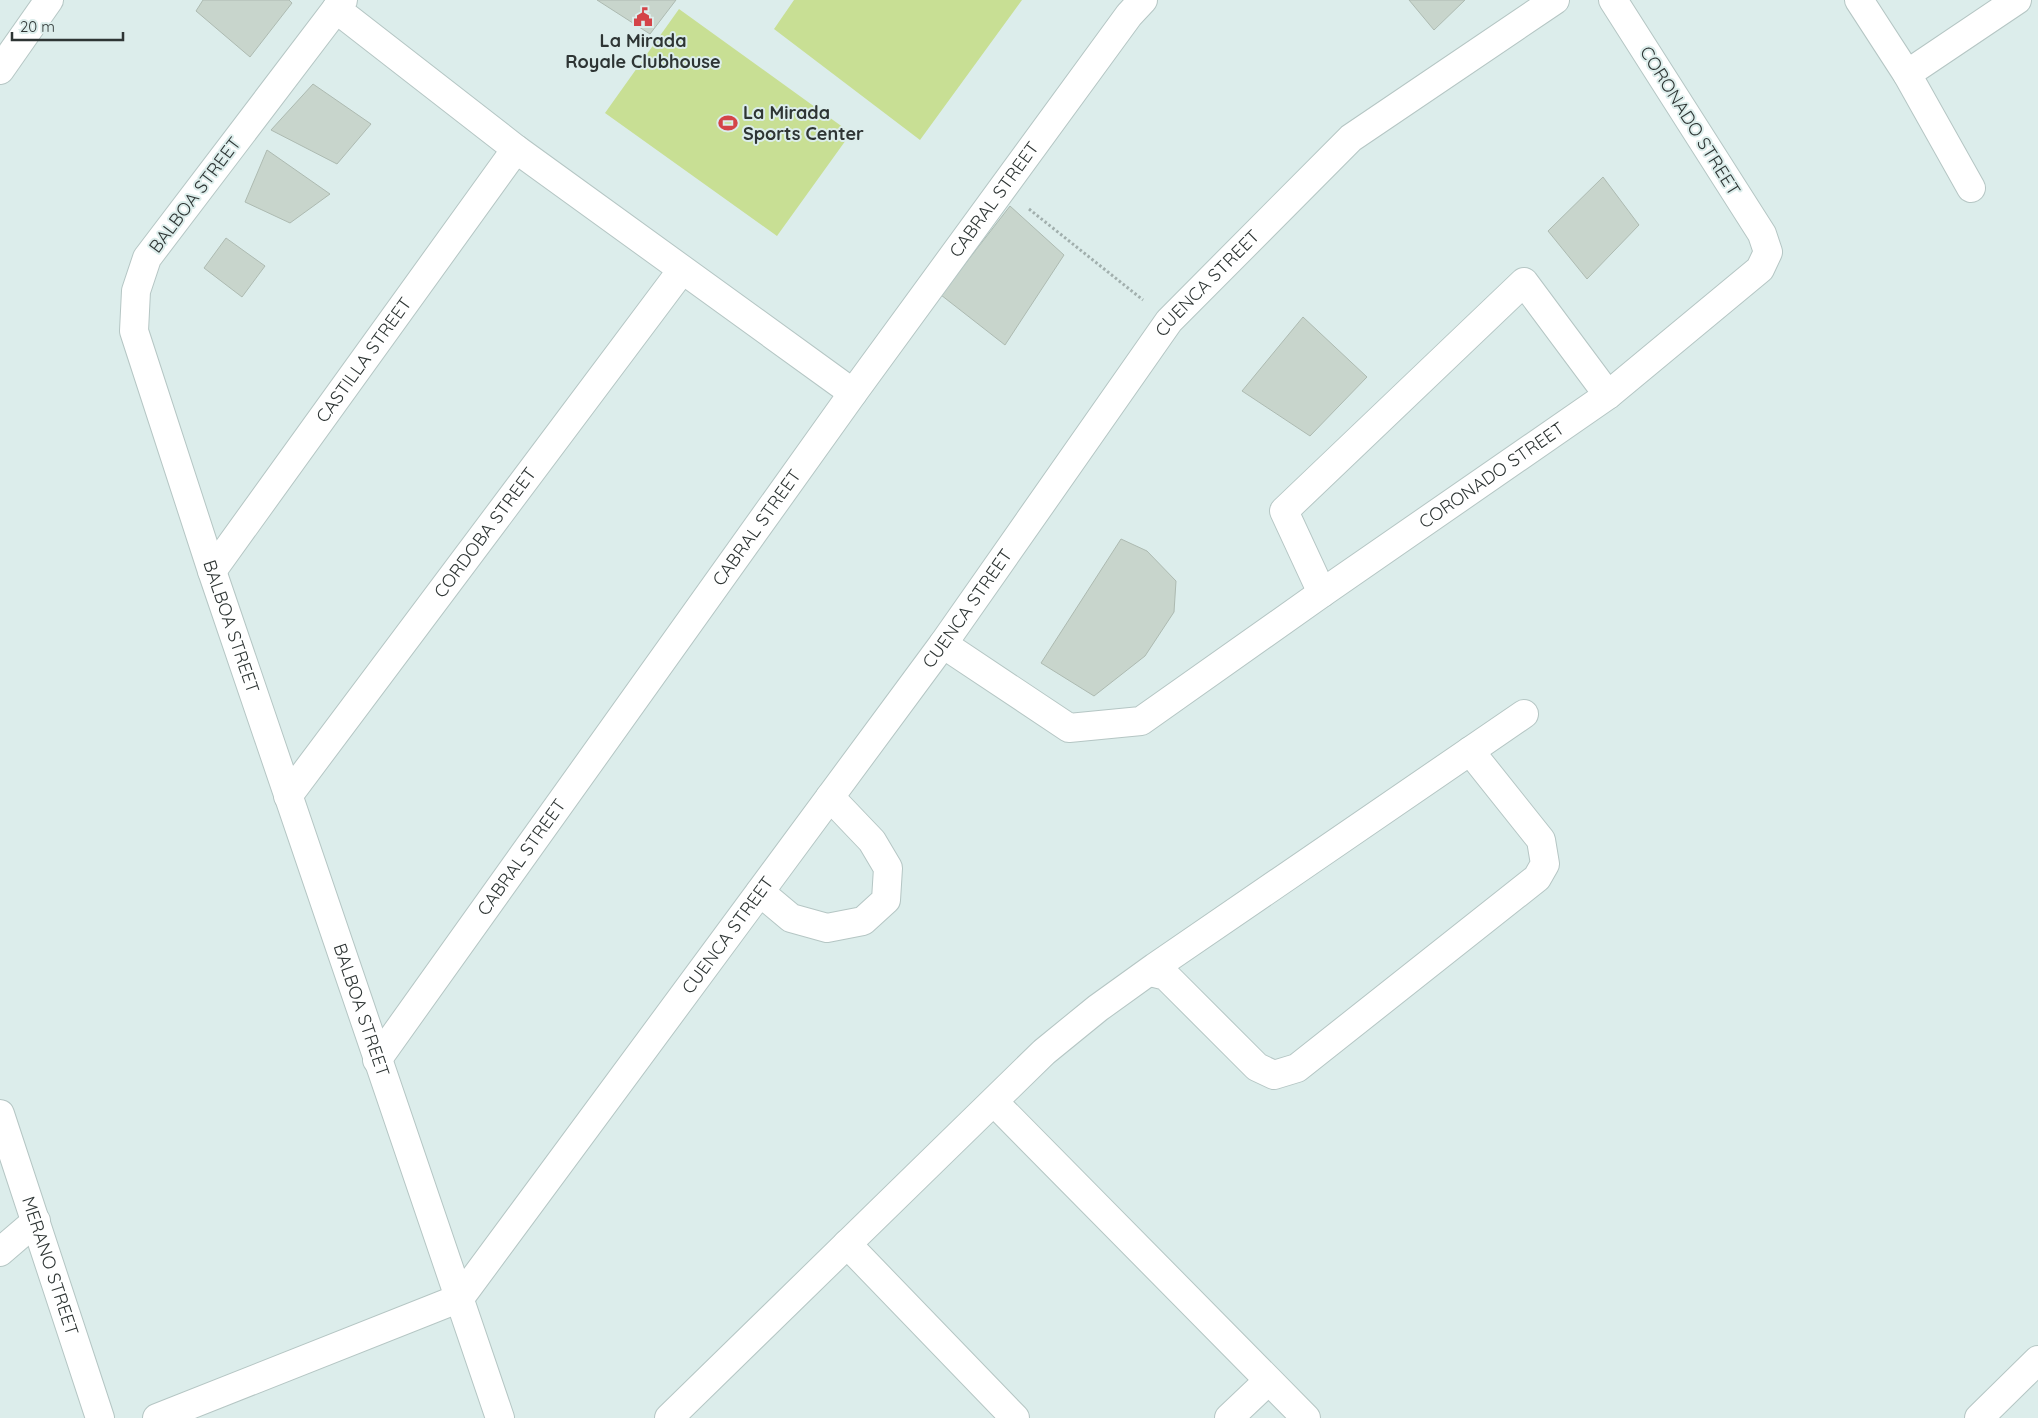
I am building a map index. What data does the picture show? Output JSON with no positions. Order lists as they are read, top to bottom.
{
  "streets": {
    "street": [
      "CORONADO STREET",
      "BALBOA STREET",
      "CABRAL STREET",
      "CUENCA STREET",
      "CASTILLA STREET",
      "CORDOBA STREET",
      "MERANO STREET"
    ]
  },
  "crossings": [
    ["CORONADO STREET", "CUENCA STREET"],
    ["BALBOA STREET", "CABRAL STREET"],
    ["BALBOA STREET", "CUENCA STREET"],
    ["BALBOA STREET", "CASTILLA STREET"],
    ["BALBOA STREET", "CORDOBA STREET"]
  ],
  "places": {
    "public building": ["La Mirada Royale Clubhouse"],
    "sports": ["La Mirada Sports Center"]
  },
  "scale_bar": "20 m"
}
